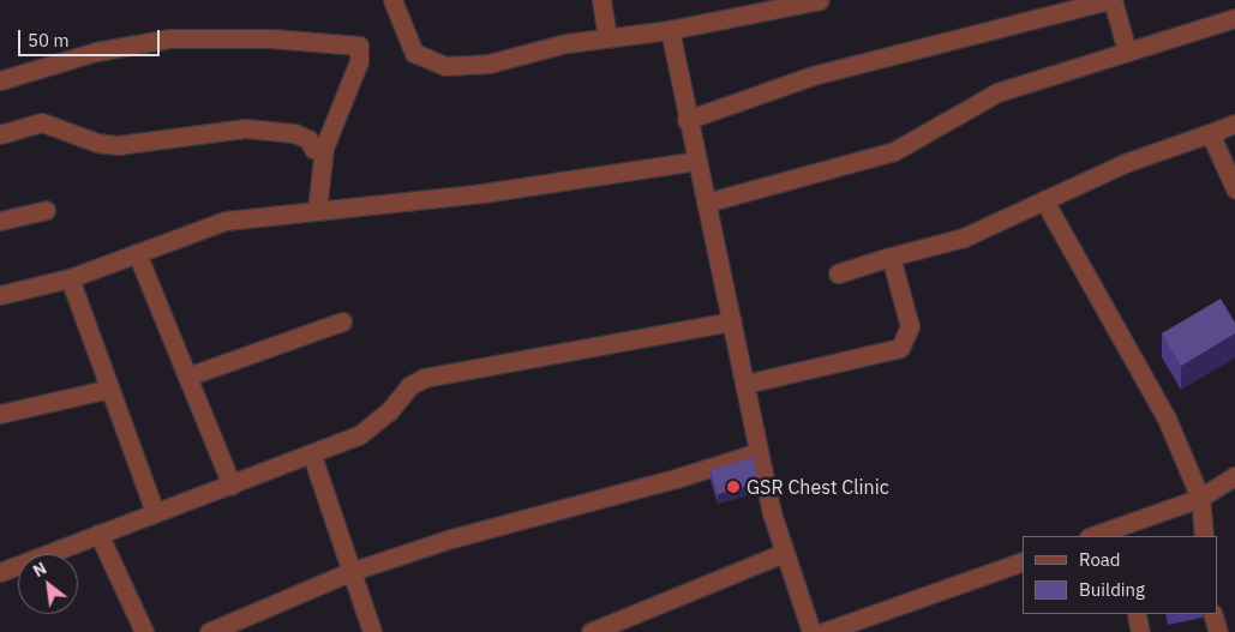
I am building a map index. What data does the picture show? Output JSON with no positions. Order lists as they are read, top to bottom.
{
  "places": ["GSR Chest Clinic"],
  "legend": ["Road", "Building"],
  "scale_bar": "50 m",
  "north": "top left"
}
